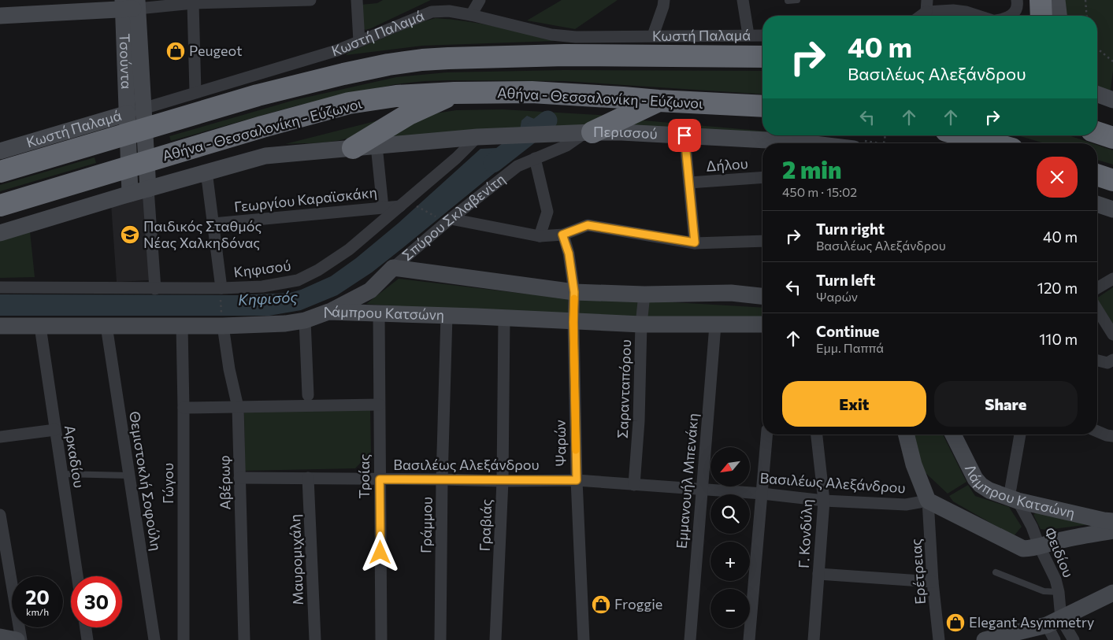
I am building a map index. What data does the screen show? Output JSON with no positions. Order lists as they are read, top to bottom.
{
  "streets": {
    "highway": ["Αθήνα - Θεσσαλονίκη - Εύζωνοι"],
    "street": [
      "Κωστή Παλαμά",
      "Τσούντα",
      "Περισσού",
      "Δήλου",
      "Γεωργίου Καραϊσκάκη",
      "Σπύρου Σκλαβενίτη",
      "Κηφισού",
      "Λάμπρου Κατσώνη",
      "Σαρανταπόρου",
      "Ψαρών",
      "Αρκαδίου",
      "Βασιλέως Αλεξάνδρου",
      "Τροίας",
      "Θεμιστοκλή Σοφούλη",
      "Εμμανουήλ Μπενάκη",
      "Αβέρωφ",
      "Γώγου",
      "Γράμμου",
      "Γραβιάς",
      "Γ. Κονδύλη",
      "Φειδίου",
      "Μαυρομιχάλη",
      "Ερέτρειας"
    ]
  },
  "crossings": [
    ["Κωστή Παλαμά", "Τσούντα"],
    ["Περισσού", "Σπύρου Σκλαβενίτη"],
    ["Γεωργίου Καραϊσκάκη", "Κηφισού"],
    ["Σπύρου Σκλαβενίτη", "Λάμπρου Κατσώνη"],
    ["Λάμπρου Κατσώνη", "Σαρανταπόρου"],
    ["Λάμπρου Κατσώνη", "Ψαρών"],
    ["Λάμπρου Κατσώνη", "Αρκαδίου"],
    ["Λάμπρου Κατσώνη", "Βασιλέως Αλεξάνδρου"],
    ["Λάμπρου Κατσώνη", "Τροίας"],
    ["Λάμπρου Κατσώνη", "Θεμιστοκλή Σοφούλη"],
    ["Λάμπρου Κατσώνη", "Εμμανουήλ Μπενάκη"],
    ["Λάμπρου Κατσώνη", "Αβέρωφ"],
    ["Λάμπρου Κατσώνη", "Γώγου"],
    ["Λάμπρου Κατσώνη", "Γράμμου"],
    ["Λάμπρου Κατσώνη", "Γραβιάς"],
    ["Λάμπρου Κατσώνη", "Φειδίου"],
    ["Λάμπρου Κατσώνη", "Ερέτρειας"],
    ["Σαρανταπόρου", "Βασιλέως Αλεξάνδρου"],
    ["Ψαρών", "Βασιλέως Αλεξάνδρου"],
    ["Βασιλέως Αλεξάνδρου", "Τροίας"],
    ["Βασιλέως Αλεξάνδρου", "Εμμανουήλ Μπενάκη"],
    ["Βασιλέως Αλεξάνδρου", "Αβέρωφ"],
    ["Βασιλέως Αλεξάνδρου", "Γράμμου"],
    ["Βασιλέως Αλεξάνδρου", "Γραβιάς"],
    ["Βασιλέως Αλεξάνδρου", "Γ. Κονδύλη"],
    ["Βασιλέως Αλεξάνδρου", "Μαυρομιχάλη"],
    ["Βασιλέως Αλεξάνδρου", "Ερέτρειας"]
  ],
  "water": ["Κηφισός"],
  "places": {
    "shop": ["Peugeot", "Froggie", "Elegant Asymmetry"],
    "school or university": ["Παιδικός Σταθμός Νέας Χαλκηδόνας"]
  },
  "north": "bottom left",
  "page": {
    "turn": ["40 m", "Βασιλέως Αλεξάνδρου"],
    "heading": ["2 min", "450 m · 15:02"],
    "list": [
      {
        "name": "Turn right",
        "note": "Βασιλέως Αλεξάνδρου",
        "value": "40 m"
      },
      {
        "name": "Turn left",
        "note": "Ψαρών",
        "value": "120 m"
      },
      {
        "name": "Continue",
        "note": "Εμμ. Παππά",
        "value": "110 m"
      }
    ],
    "buttons": ["Exit", "Share"],
    "map_buttons": ["+", "−"],
    "speed": "20 km/h",
    "limit": "30"
  }
}
